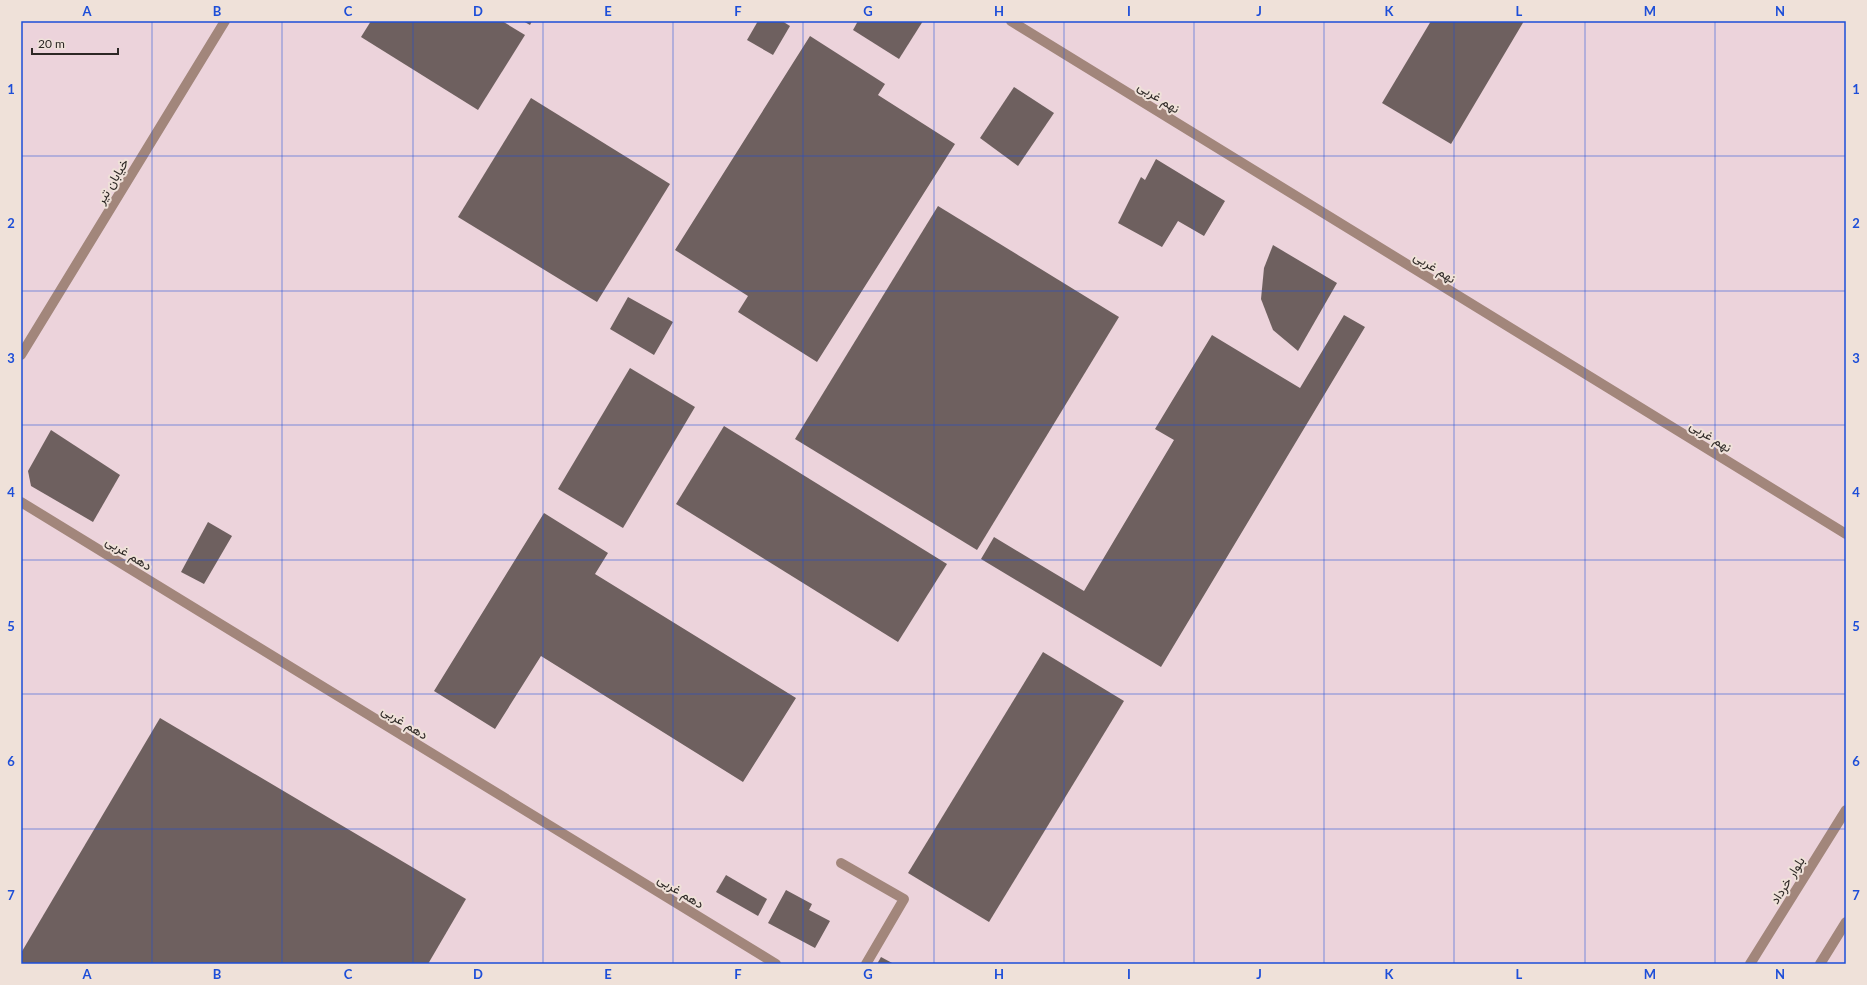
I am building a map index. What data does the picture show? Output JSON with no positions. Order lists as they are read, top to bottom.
{
  "streets": {
    "street": [
      "نهم غربی",
      "خیابان تیر",
      "دهم غربی",
      "بلوار خرداد"
    ]
  },
  "scale_bar": "20 m",
  "grid": {
    "columns": [
      "A",
      "B",
      "C",
      "D",
      "E",
      "F",
      "G",
      "H",
      "I",
      "J",
      "K",
      "L",
      "M",
      "N"
    ],
    "rows": [
      "1",
      "2",
      "3",
      "4",
      "5",
      "6",
      "7"
    ]
  }
}
